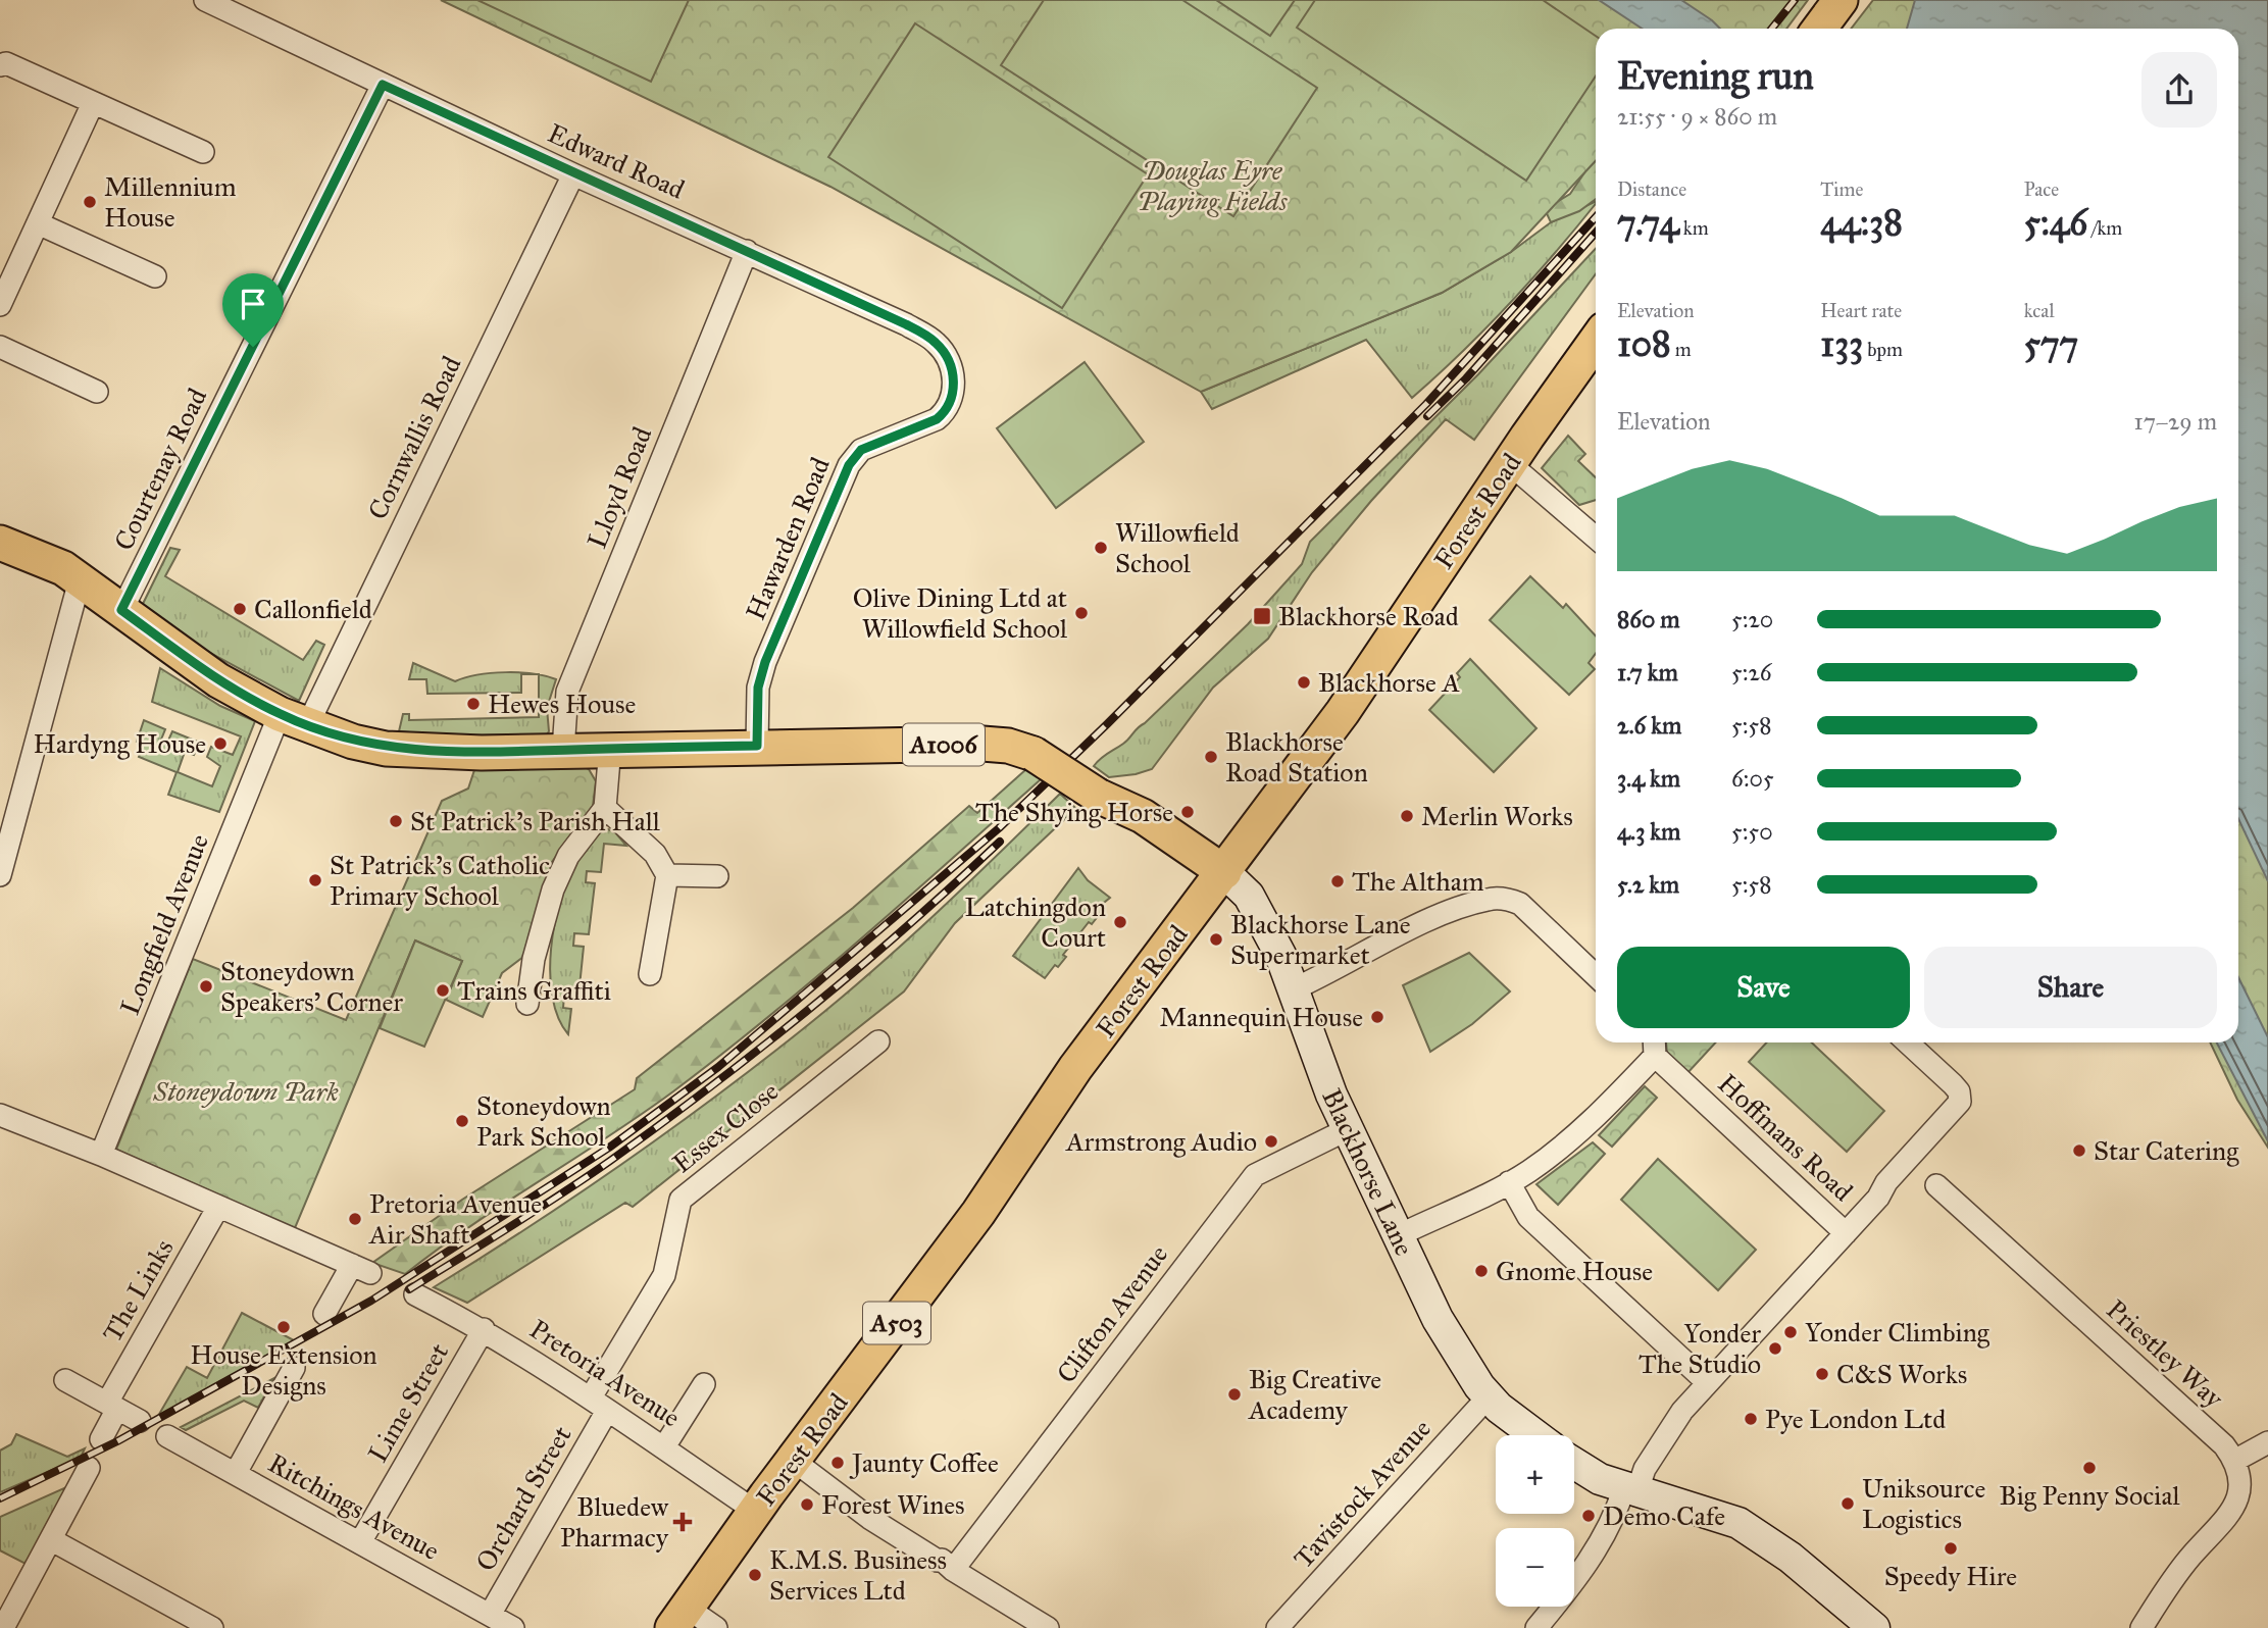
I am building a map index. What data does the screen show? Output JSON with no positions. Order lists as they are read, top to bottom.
{
  "streets": {
    "main road": [
      "Forest Road",
      "A1006",
      "Blackhorse Lane",
      "A503"
    ],
    "street": [
      "Edward Road",
      "Cornwallis Road",
      "Courtenay Road",
      "Lloyd Road",
      "Hawarden Road",
      "Longfield Avenue",
      "Essex Close",
      "Hoffmans Road",
      "The Links",
      "Clifton Avenue",
      "Priestley Way",
      "Pretoria Avenue",
      "Lime Street",
      "Tavistock Avenue",
      "Orchard Street",
      "Ritchings Avenue"
    ]
  },
  "crossings": [
    ["Edward Road", "Cornwallis Road"],
    ["Edward Road", "Courtenay Road"],
    ["Edward Road", "Lloyd Road"],
    ["Edward Road", "Hawarden Road"],
    ["Cornwallis Road", "A1006"],
    ["Cornwallis Road", "Longfield Avenue"],
    ["Courtenay Road", "A1006"],
    ["Lloyd Road", "A1006"],
    ["Forest Road", "A1006"],
    ["Forest Road", "Blackhorse Lane"],
    ["Forest Road", "Pretoria Avenue"],
    ["Hawarden Road", "A1006"],
    ["A1006", "Longfield Avenue"],
    ["A1006", "Blackhorse Lane"],
    ["Essex Close", "Pretoria Avenue"],
    ["Essex Close", "Orchard Street"],
    ["Blackhorse Lane", "Clifton Avenue"],
    ["Blackhorse Lane", "Tavistock Avenue"],
    ["Pretoria Avenue", "Lime Street"],
    ["Pretoria Avenue", "Orchard Street"],
    ["Lime Street", "Ritchings Avenue"],
    ["Orchard Street", "Ritchings Avenue"]
  ],
  "parks": ["Douglas Eyre Playing Fields", "Stoneydown Park"],
  "places": {
    "other": [
      "Millennium House",
      "Willowfield School",
      "Callonfield",
      "Olive Dining Ltd at Willowfield School",
      "Blackhorse A",
      "Hewes House",
      "Hardyng House",
      "Blackhorse Road Station",
      "The Shying Horse",
      "Merlin Works",
      "St Patrick's Parish Hall",
      "St Patrick's Catholic Primary School",
      "The Altham",
      "Latchingdon Court",
      "Blackhorse Lane Supermarket",
      "Stoneydown Speakers' Corner",
      "Trains Graffiti",
      "Mannequin House",
      "Stoneydown Park School",
      "Armstrong Audio",
      "Star Catering",
      "Pretoria Avenue Air Shaft",
      "Gnome House",
      "House Extension Designs",
      "Yonder Climbing",
      "Yonder The Studio",
      "C&S Works",
      "Big Creative Academy",
      "Pye London Ltd",
      "Jaunty Coffee",
      "Big Penny Social",
      "Uniksource Logistics",
      "Forest Wines",
      "Demo Cafe",
      "Speedy Hire",
      "K.M.S. Business Services Ltd"
    ],
    "transit": ["Blackhorse Road"],
    "health": ["Bluedew Pharmacy"]
  },
  "page": {
    "heading": ["Evening run", "21:55 · 9 × 860 m"],
    "stats": [
      ["Distance", "7.74 km"],
      ["Time", "44:38"],
      ["Pace", "5:46 /km"],
      ["Elevation", "108 m"],
      ["Heart rate", "133 bpm"],
      ["kcal", "577"]
    ],
    "chart": ["Elevation", "17–29 m"],
    "list": [
      {
        "name": "860 m",
        "note": "5:20"
      },
      {
        "name": "1.7 km",
        "note": "5:26"
      },
      {
        "name": "2.6 km",
        "note": "5:58"
      },
      {
        "name": "3.4 km",
        "note": "6:05"
      },
      {
        "name": "4.3 km",
        "note": "5:50"
      },
      {
        "name": "5.2 km",
        "note": "5:58"
      }
    ],
    "buttons": ["Save", "Share"],
    "map_buttons": ["+", "−"]
  }
}
